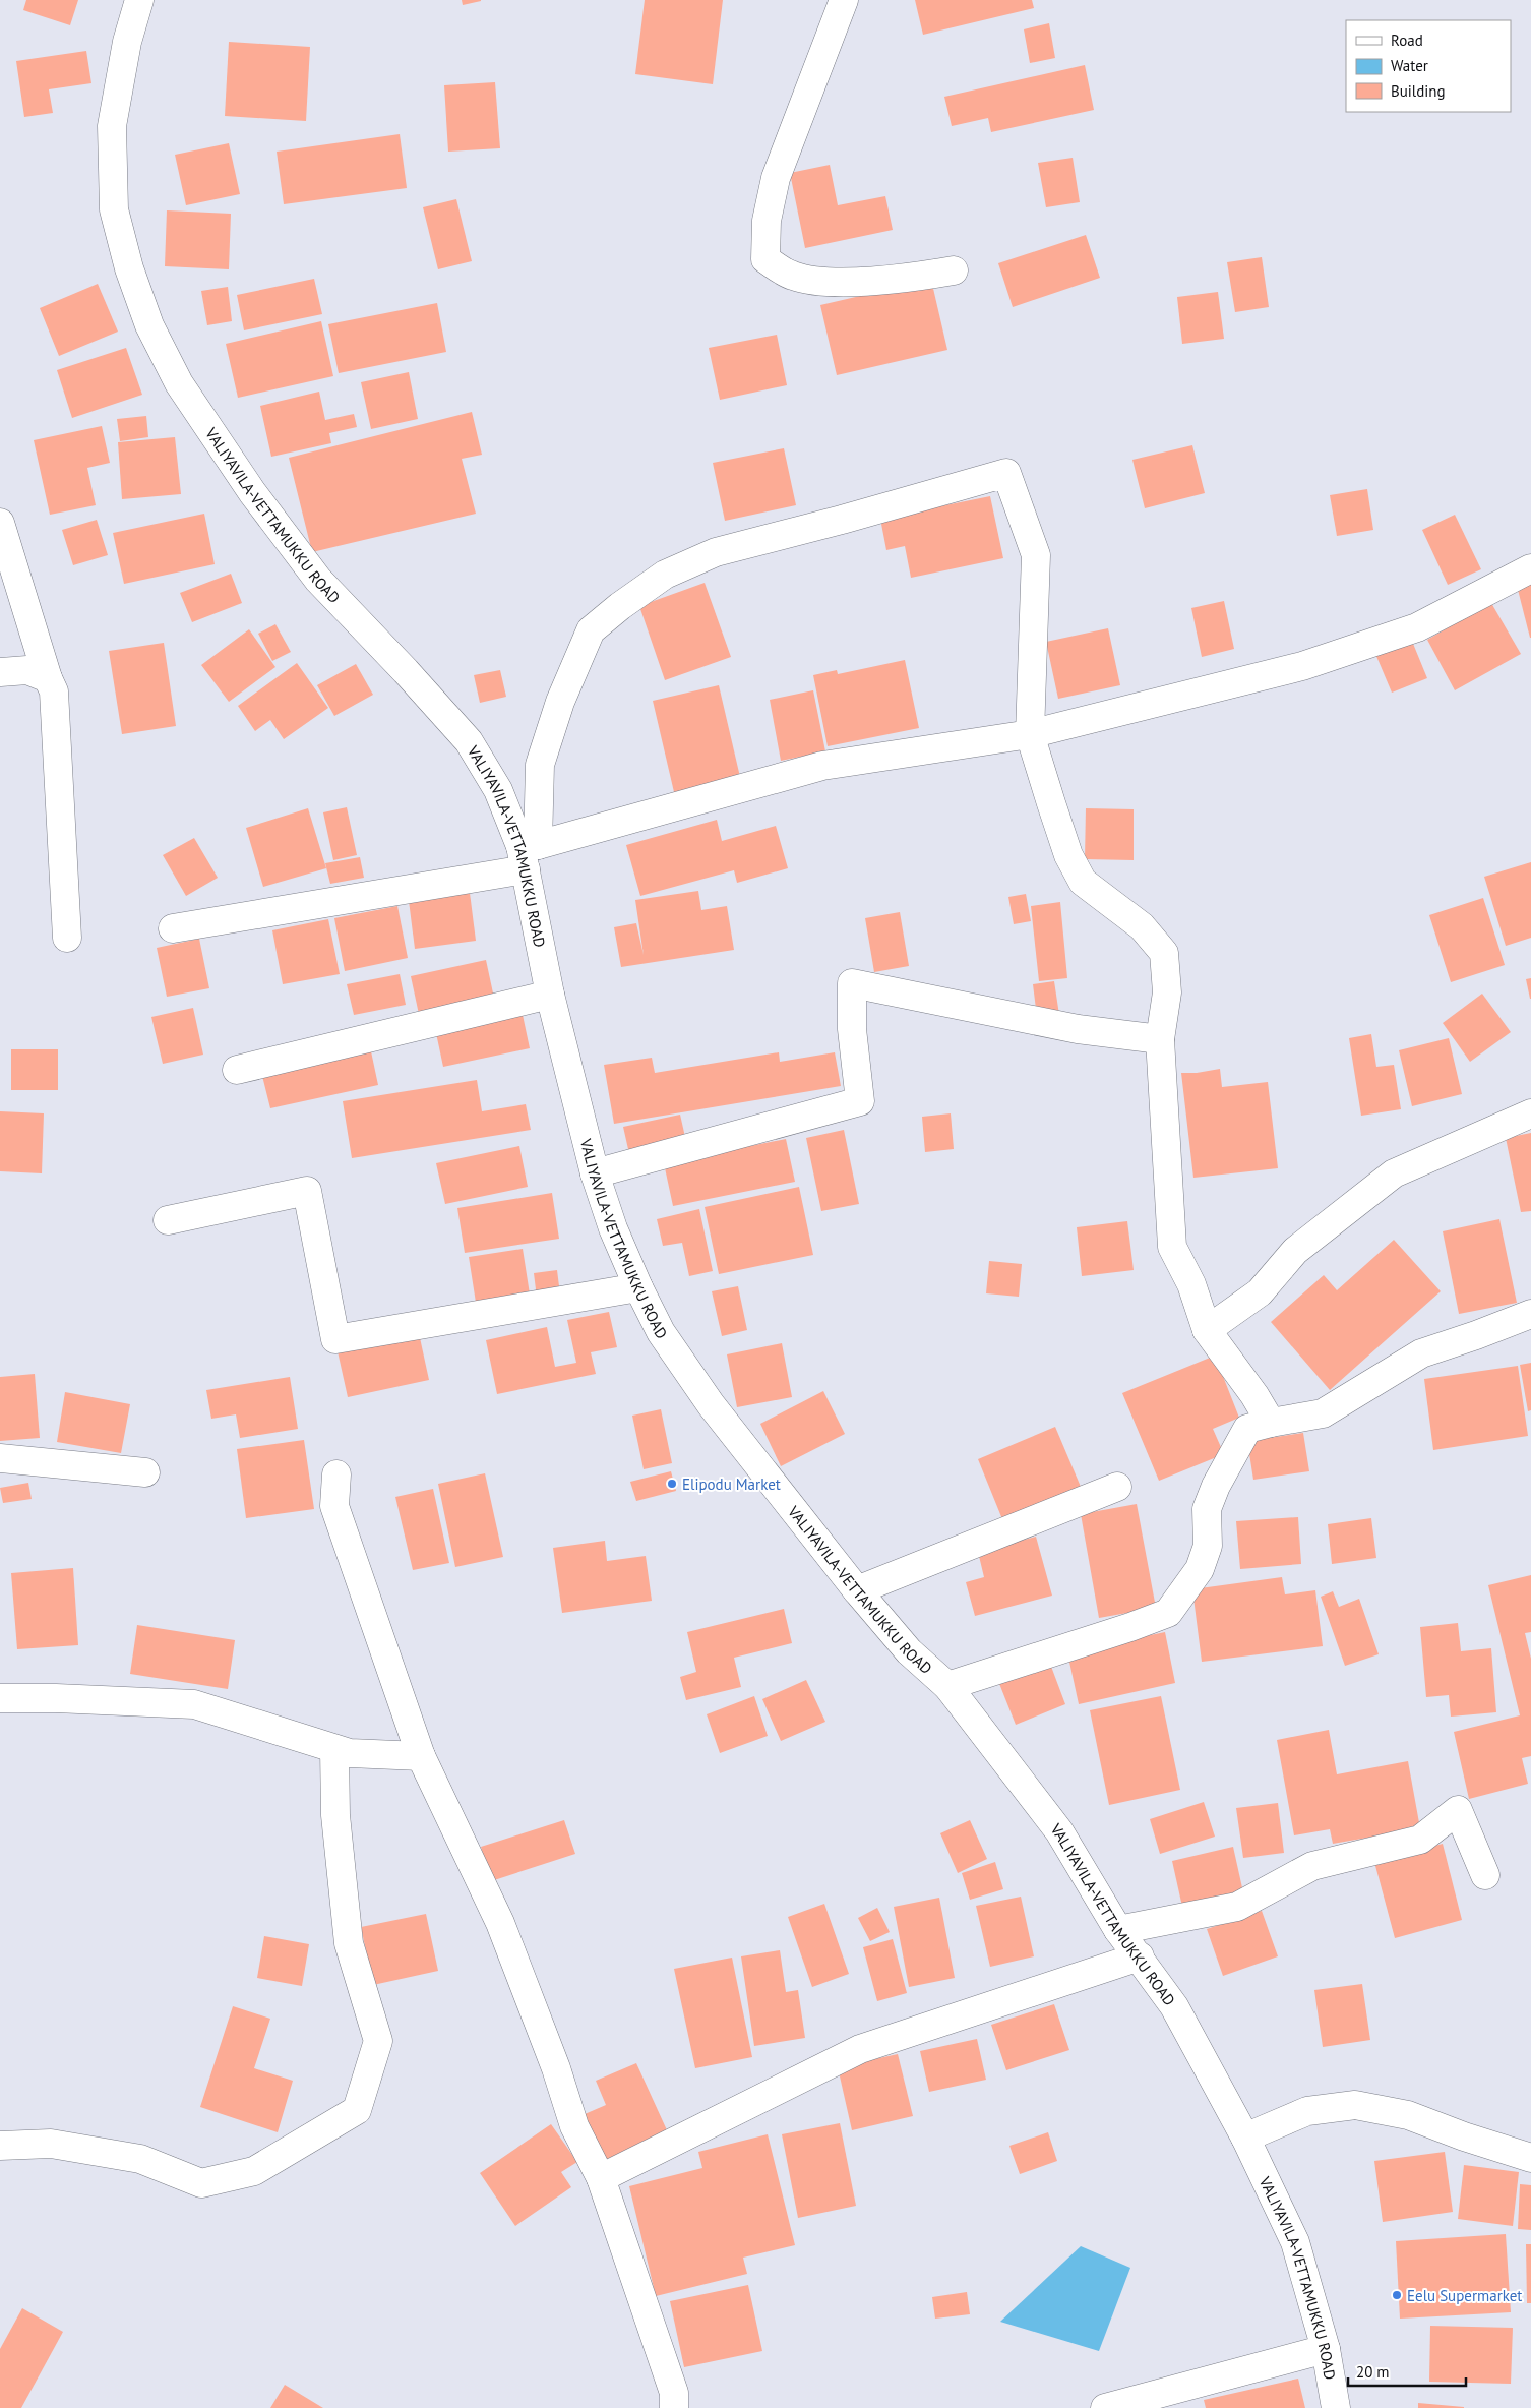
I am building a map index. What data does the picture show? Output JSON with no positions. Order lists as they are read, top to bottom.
{
  "streets": {
    "street": ["VALIYAVILA-VETTAMUKKU ROAD"]
  },
  "places": ["Elipodu Market", "Eelu Supermarket"],
  "legend": ["Road", "Water", "Building"],
  "scale_bar": "20 m"
}
